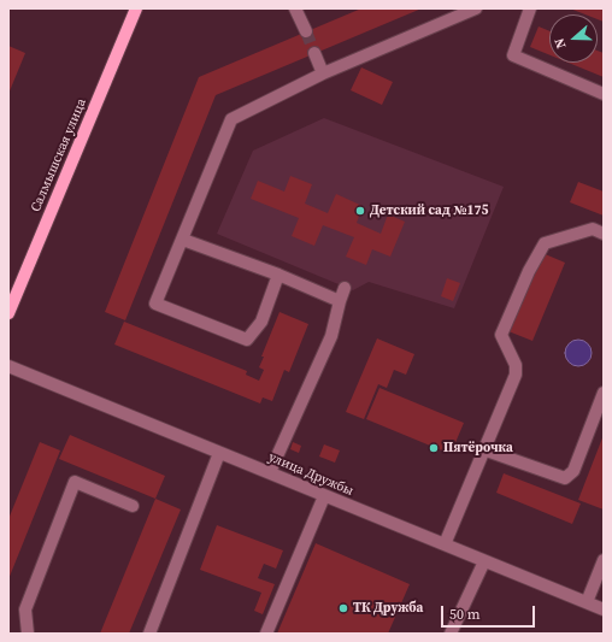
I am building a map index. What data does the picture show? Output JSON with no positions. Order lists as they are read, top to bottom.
{
  "streets": {
    "main road": ["Салмышская улица"],
    "street": ["улица Дружбы"]
  },
  "places": ["Детский сад №175", "Пятёрочка", "ТК Дружба"],
  "scale_bar": "50 m",
  "north": "left"
}
